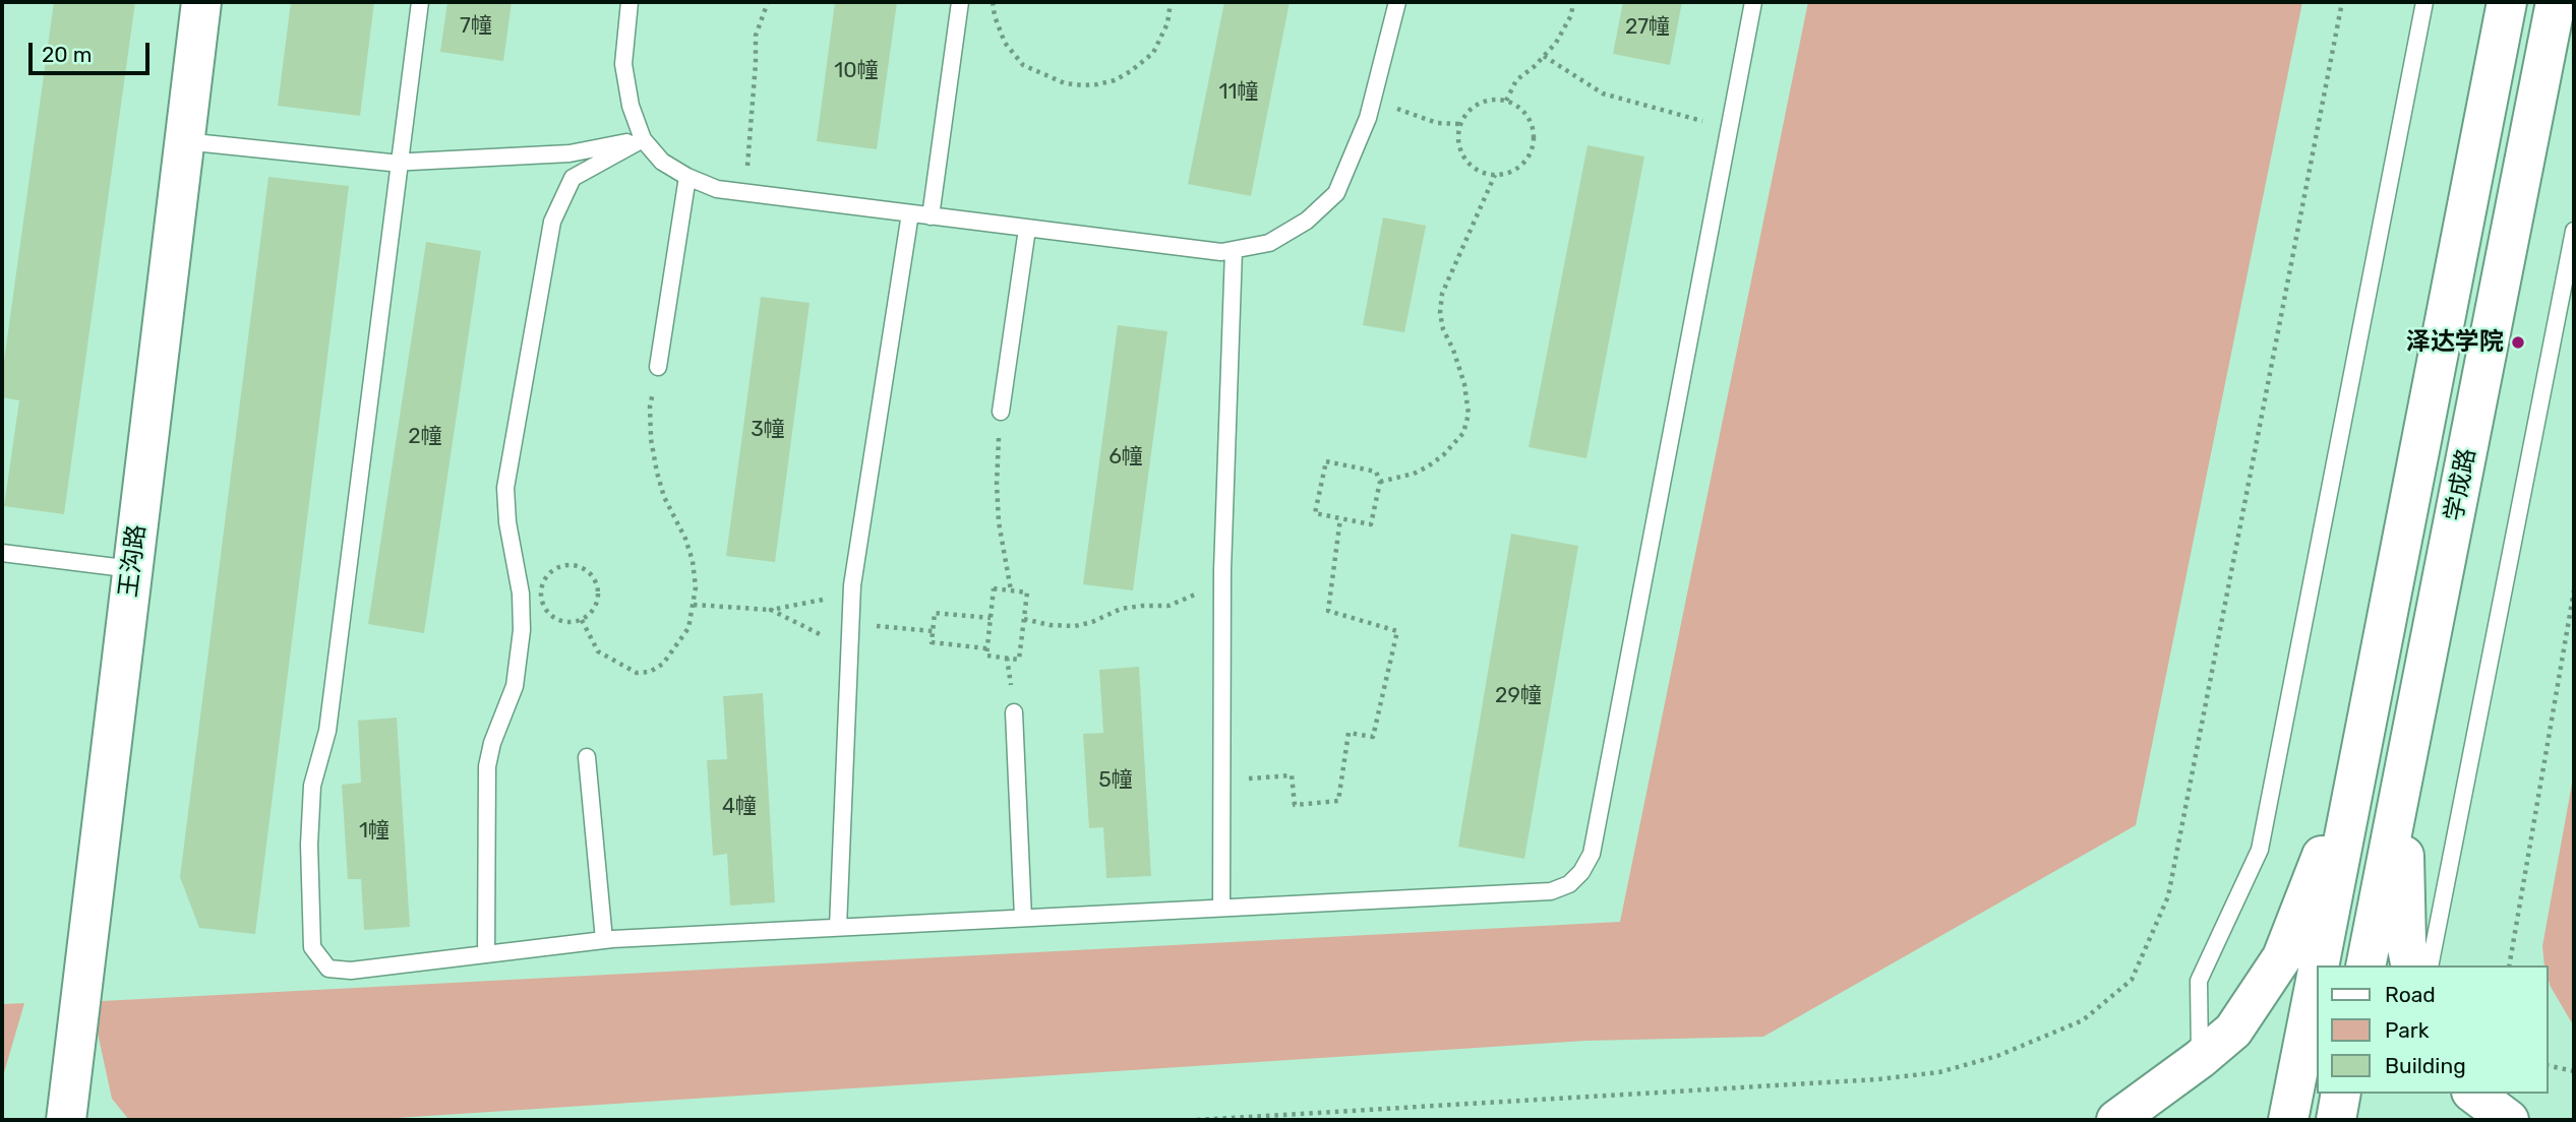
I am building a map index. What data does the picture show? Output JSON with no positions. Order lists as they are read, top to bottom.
{
  "streets": {
    "main road": ["学成路", "王沟路"]
  },
  "places": ["泽达学院"],
  "house_numbers": [
    "7幢",
    "27幢",
    "10幢",
    "11幢",
    "3幢",
    "2幢",
    "6幢",
    "29幢",
    "5幢",
    "4幢",
    "1幢"
  ],
  "legend": ["Road", "Park", "Building"],
  "scale_bar": "20 m"
}
